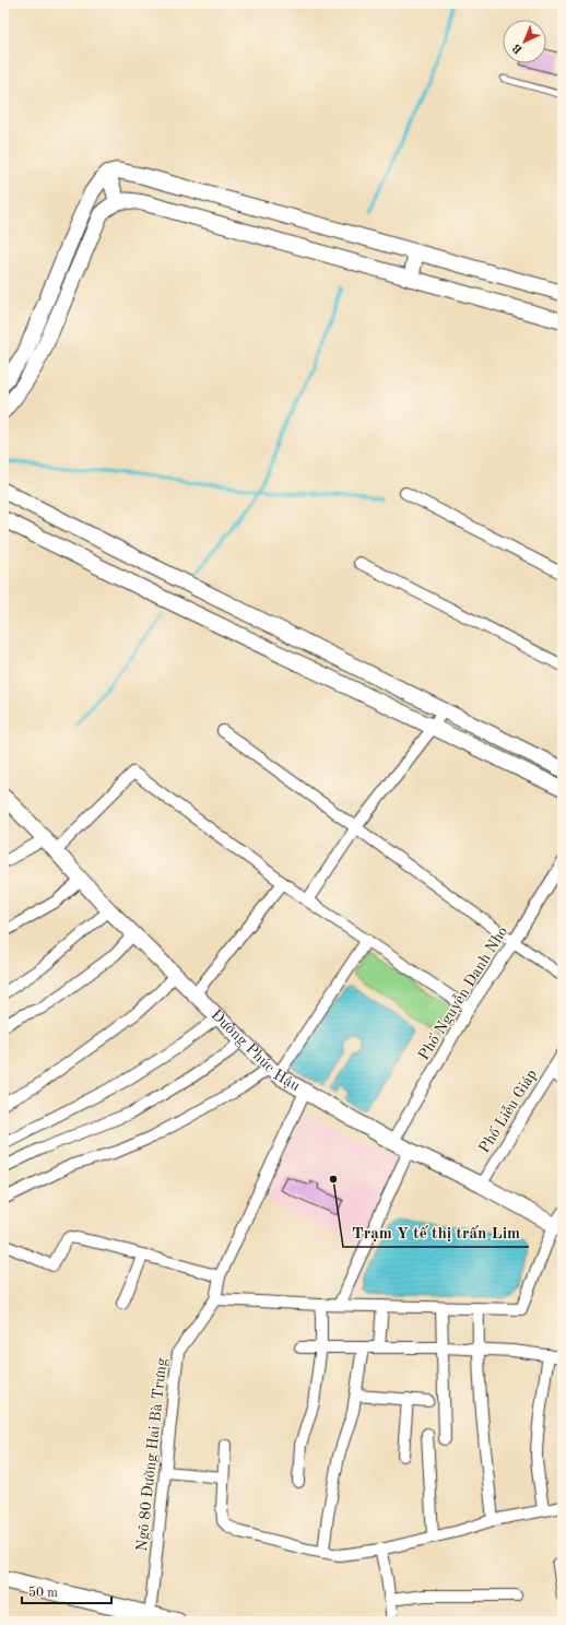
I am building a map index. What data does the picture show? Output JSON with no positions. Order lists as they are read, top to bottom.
{
  "streets": {
    "street": [
      "Phố Nguyễn Danh Nho",
      "Đường Phúc Hậu",
      "Phố Liễu Giáp",
      "Ngõ 80 Đường Hai Bà Trưng"
    ]
  },
  "crossings": [
    ["Phố Nguyễn Danh Nho", "Đường Phúc Hậu"],
    ["Đường Phúc Hậu", "Phố Liễu Giáp"],
    ["Đường Phúc Hậu", "Ngõ 80 Đường Hai Bà Trưng"]
  ],
  "places": ["Trạm Y tế thị trấn Lim"],
  "scale_bar": "50 m",
  "north": "bottom left"
}
